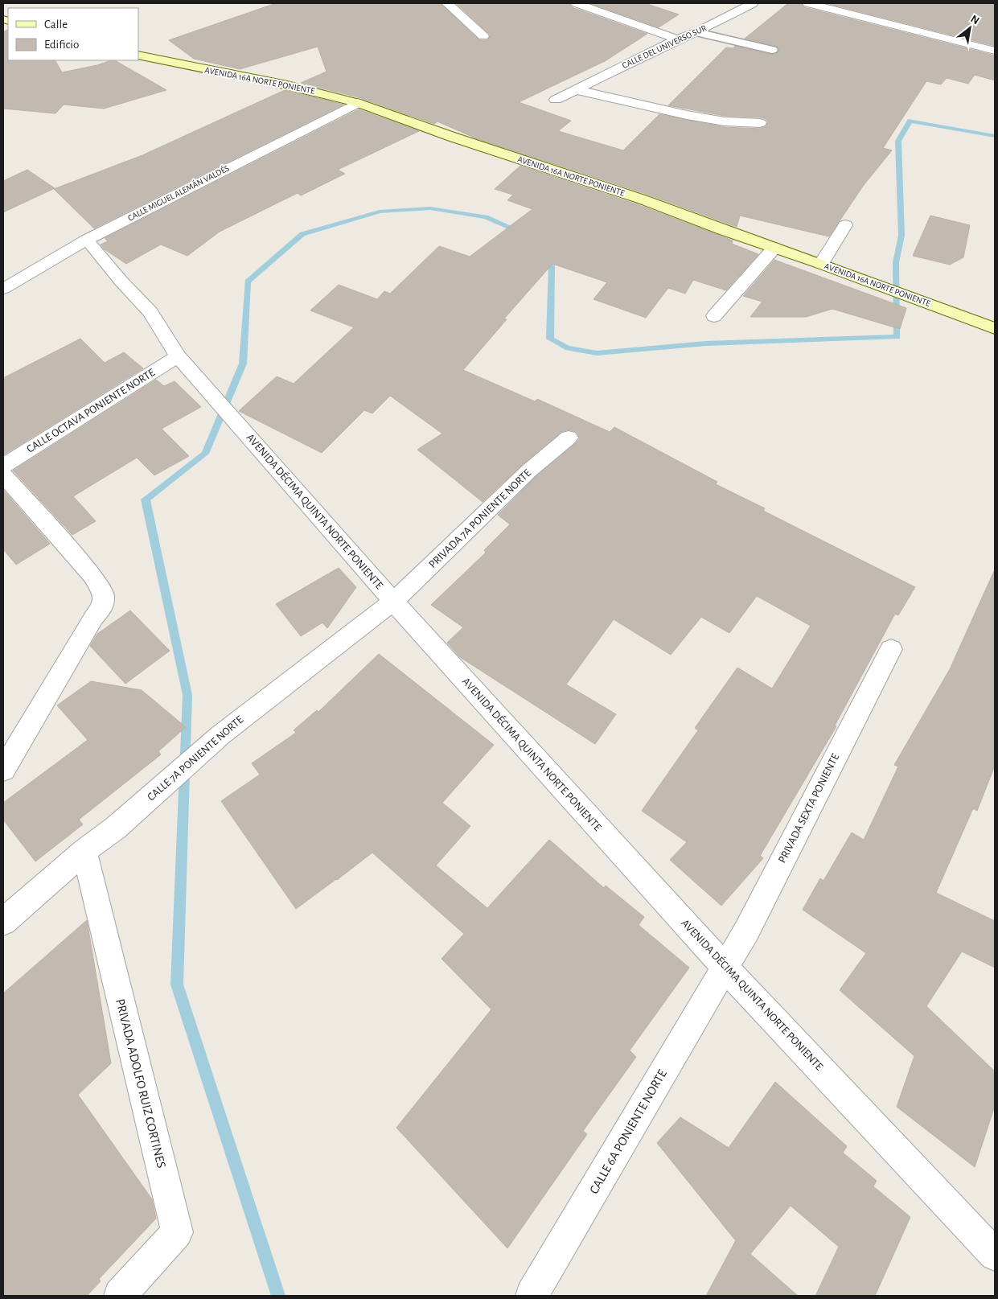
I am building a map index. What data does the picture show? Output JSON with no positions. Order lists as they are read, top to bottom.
{
  "streets": {
    "street": [
      "CALLE DEL UNIVERSO SUR",
      "AVENIDA 16A NORTE PONIENTE",
      "CALLE MIGUEL ALEMÁN VALDÉS",
      "CALLE OCTAVA PONIENTE NORTE",
      "AVENIDA DÉCIMA QUINTA NORTE PONIENTE",
      "PRIVADA 7A PONIENTE NORTE",
      "CALLE 7A PONIENTE NORTE",
      "PRIVADA SEXTA PONIENTE",
      "PRIVADA ADOLFO RUIZ CORTINES",
      "CALLE 6A PONIENTE NORTE"
    ]
  },
  "crossings": [
    ["AVENIDA 16A NORTE PONIENTE", "CALLE MIGUEL ALEMÁN VALDÉS"],
    ["CALLE MIGUEL ALEMÁN VALDÉS", "AVENIDA DÉCIMA QUINTA NORTE PONIENTE"],
    ["CALLE OCTAVA PONIENTE NORTE", "AVENIDA DÉCIMA QUINTA NORTE PONIENTE"],
    ["AVENIDA DÉCIMA QUINTA NORTE PONIENTE", "PRIVADA 7A PONIENTE NORTE"],
    ["AVENIDA DÉCIMA QUINTA NORTE PONIENTE", "CALLE 7A PONIENTE NORTE"],
    ["AVENIDA DÉCIMA QUINTA NORTE PONIENTE", "PRIVADA SEXTA PONIENTE"],
    ["AVENIDA DÉCIMA QUINTA NORTE PONIENTE", "CALLE 6A PONIENTE NORTE"],
    ["PRIVADA 7A PONIENTE NORTE", "CALLE 7A PONIENTE NORTE"],
    ["CALLE 7A PONIENTE NORTE", "PRIVADA ADOLFO RUIZ CORTINES"],
    ["PRIVADA SEXTA PONIENTE", "CALLE 6A PONIENTE NORTE"]
  ],
  "legend": ["Calle", "Edificio"],
  "north": "top right"
}
